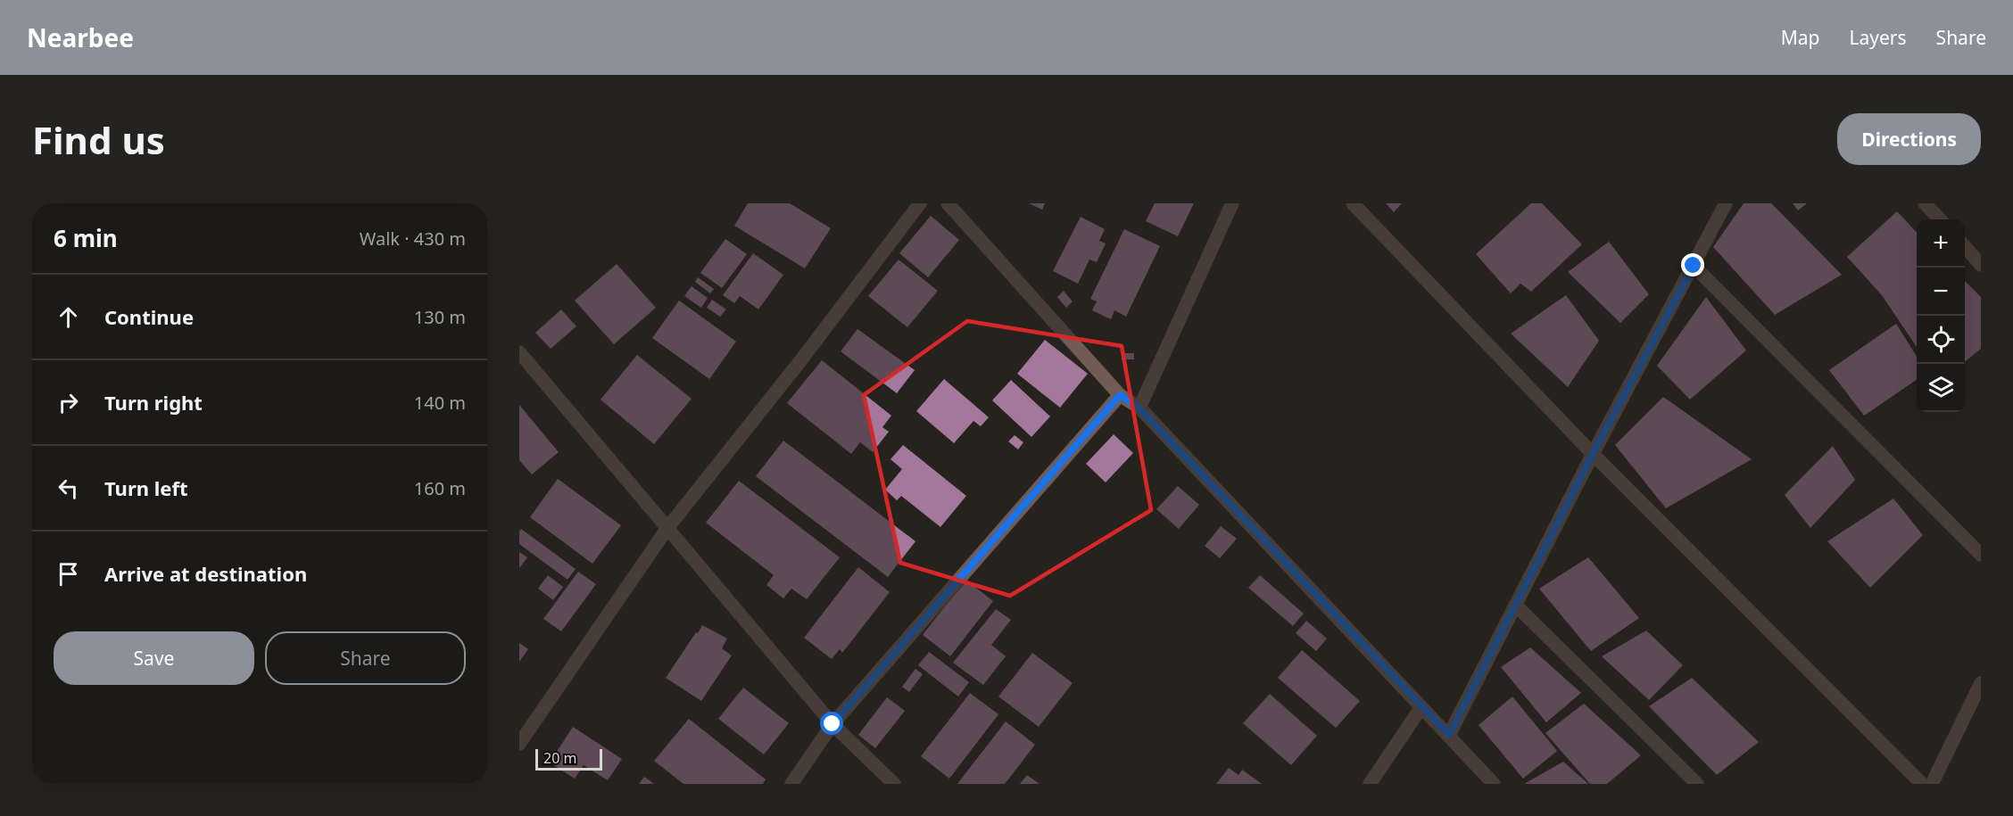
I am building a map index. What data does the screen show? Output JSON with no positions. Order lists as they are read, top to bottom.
{
  "scale_bar": "20 m",
  "page": {
    "header": "Nearbee",
    "nav": ["Map", "Layers", "Share"],
    "buttons": [
      "Directions",
      ["Save", "Share"]
    ],
    "title": "Find us",
    "heading": ["6 min", "Walk · 430 m"],
    "map_buttons": ["+", "−"],
    "list": [
      ["Continue", "130 m"],
      ["Turn right", "140 m"],
      ["Turn left", "160 m"],
      "Arrive at destination"
    ],
    "scale": "20 m"
  }
}
